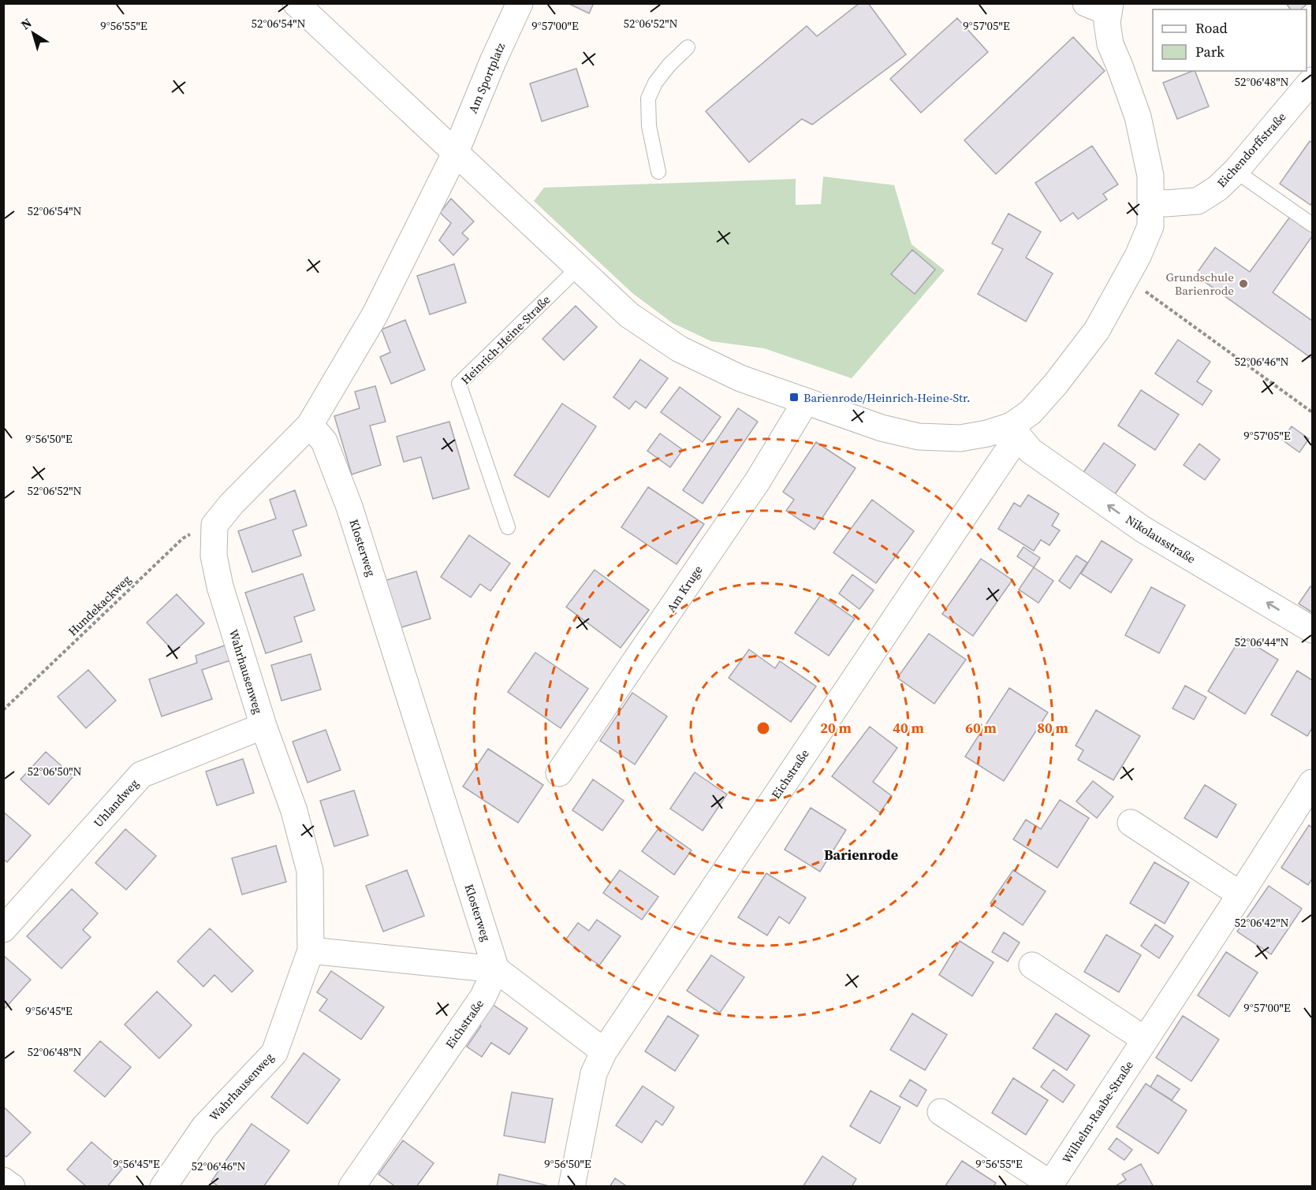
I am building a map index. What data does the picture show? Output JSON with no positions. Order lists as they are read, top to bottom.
{
  "streets": {
    "street": [
      "Am Sportplatz",
      "Eichendorffstraße",
      "Nikolausstraße",
      "Klosterweg",
      "Am Kruge",
      "Wahrhausenweg",
      "Eichstraße",
      "Uhlandweg",
      "Wilhelm-Raabe-Straße"
    ],
    "lane": ["Heinrich-Heine-Straße"],
    "path": ["Hundekackweg"]
  },
  "crossings": [
    ["Nikolausstraße", "Eichstraße"],
    ["Klosterweg", "Eichstraße"],
    ["Hundekackweg", "Wahrhausenweg"],
    ["Wahrhausenweg", "Uhlandweg"]
  ],
  "one_way": ["Nikolausstraße"],
  "districts": ["Barienrode"],
  "places": {
    "other": ["Grundschule Barienrode"],
    "transit": ["Barienrode/Heinrich-Heine-Str."]
  },
  "legend": ["Road", "Park"],
  "north": "top left",
  "coordinates": [
    "52°06'52\"N",
    "52°06'54\"N",
    "9°56'55\"E",
    "9°57'00\"E",
    "9°57'05\"E",
    "52°06'48\"N",
    "52°06'46\"N",
    "9°56'50\"E",
    "52°06'44\"N",
    "52°06'50\"N",
    "52°06'42\"N",
    "9°56'45\"E"
  ],
  "rings": [
    "20 m",
    "40 m",
    "60 m",
    "80 m"
  ]
}
